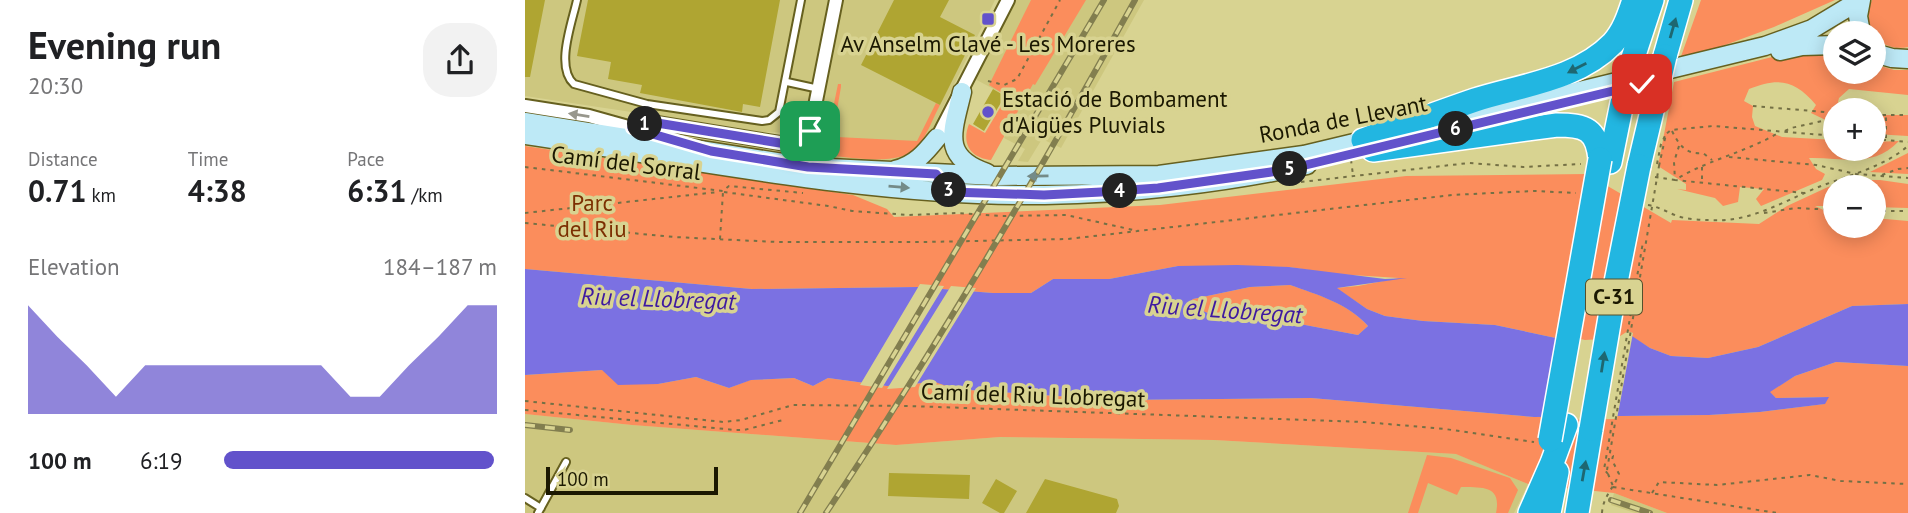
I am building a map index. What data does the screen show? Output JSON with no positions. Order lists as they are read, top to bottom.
{
  "streets": {
    "highway": ["C-31"],
    "main road": ["Ronda de Llevant"],
    "path": ["Camí del Sorral", "Camí del Riu Llobregat"]
  },
  "crossings": [
    ["C-31", "Camí del Riu Llobregat"]
  ],
  "water": ["Riu el Llobregat"],
  "parks": ["Parc del Riu"],
  "places": {
    "transit": ["Av Anselm Clavé - Les Moreres"],
    "other": ["Estació de Bombament d'Aigües Pluvials"]
  },
  "scale_bar": "100 m",
  "page": {
    "heading": ["Evening run", "20:30"],
    "map_buttons": ["+", "−"],
    "pins": [
      "1",
      "6",
      "5",
      "3",
      "4"
    ],
    "stats": [
      ["Distance", "0.71 km"],
      ["Time", "4:38"],
      ["Pace", "6:31 /km"]
    ],
    "chart": ["Elevation", "184–187 m"],
    "list": [
      {
        "name": "100 m",
        "note": "6:19"
      }
    ],
    "scale": "100 m"
  }
}
